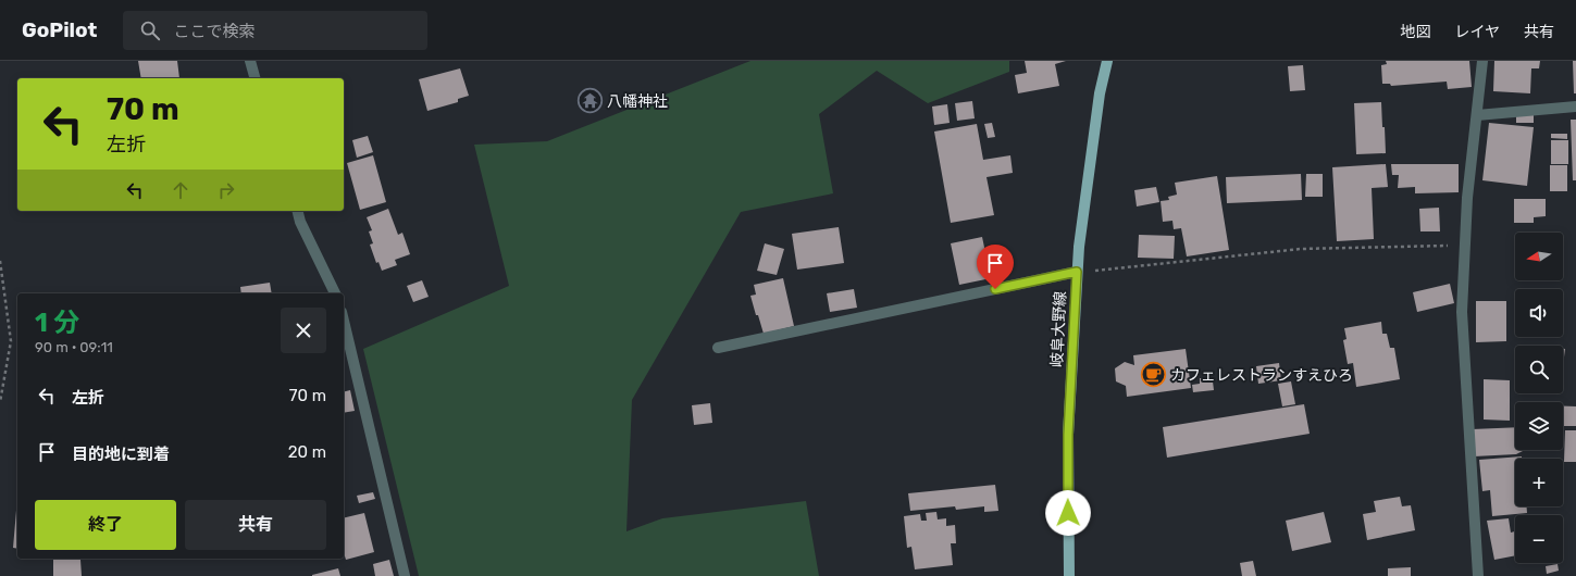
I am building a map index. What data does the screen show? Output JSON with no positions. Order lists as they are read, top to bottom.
{
  "streets": {
    "main road": ["岐阜大野線"]
  },
  "places": {
    "temple": ["八幡神社"],
    "cafe": ["カフェレストランすえひろ"]
  },
  "north": "left",
  "page": {
    "header": "GoPilot",
    "search": "ここで検索",
    "nav": ["地図", "レイヤ", "共有"],
    "turn": ["70 m", "左折"],
    "map_buttons": ["+", "−"],
    "heading": ["1 分", "90 m · 09:11"],
    "list": [
      {
        "name": "左折",
        "value": "70 m"
      },
      {
        "name": "目的地に到着",
        "value": "20 m"
      }
    ],
    "buttons": ["終了", "共有"]
  }
}
